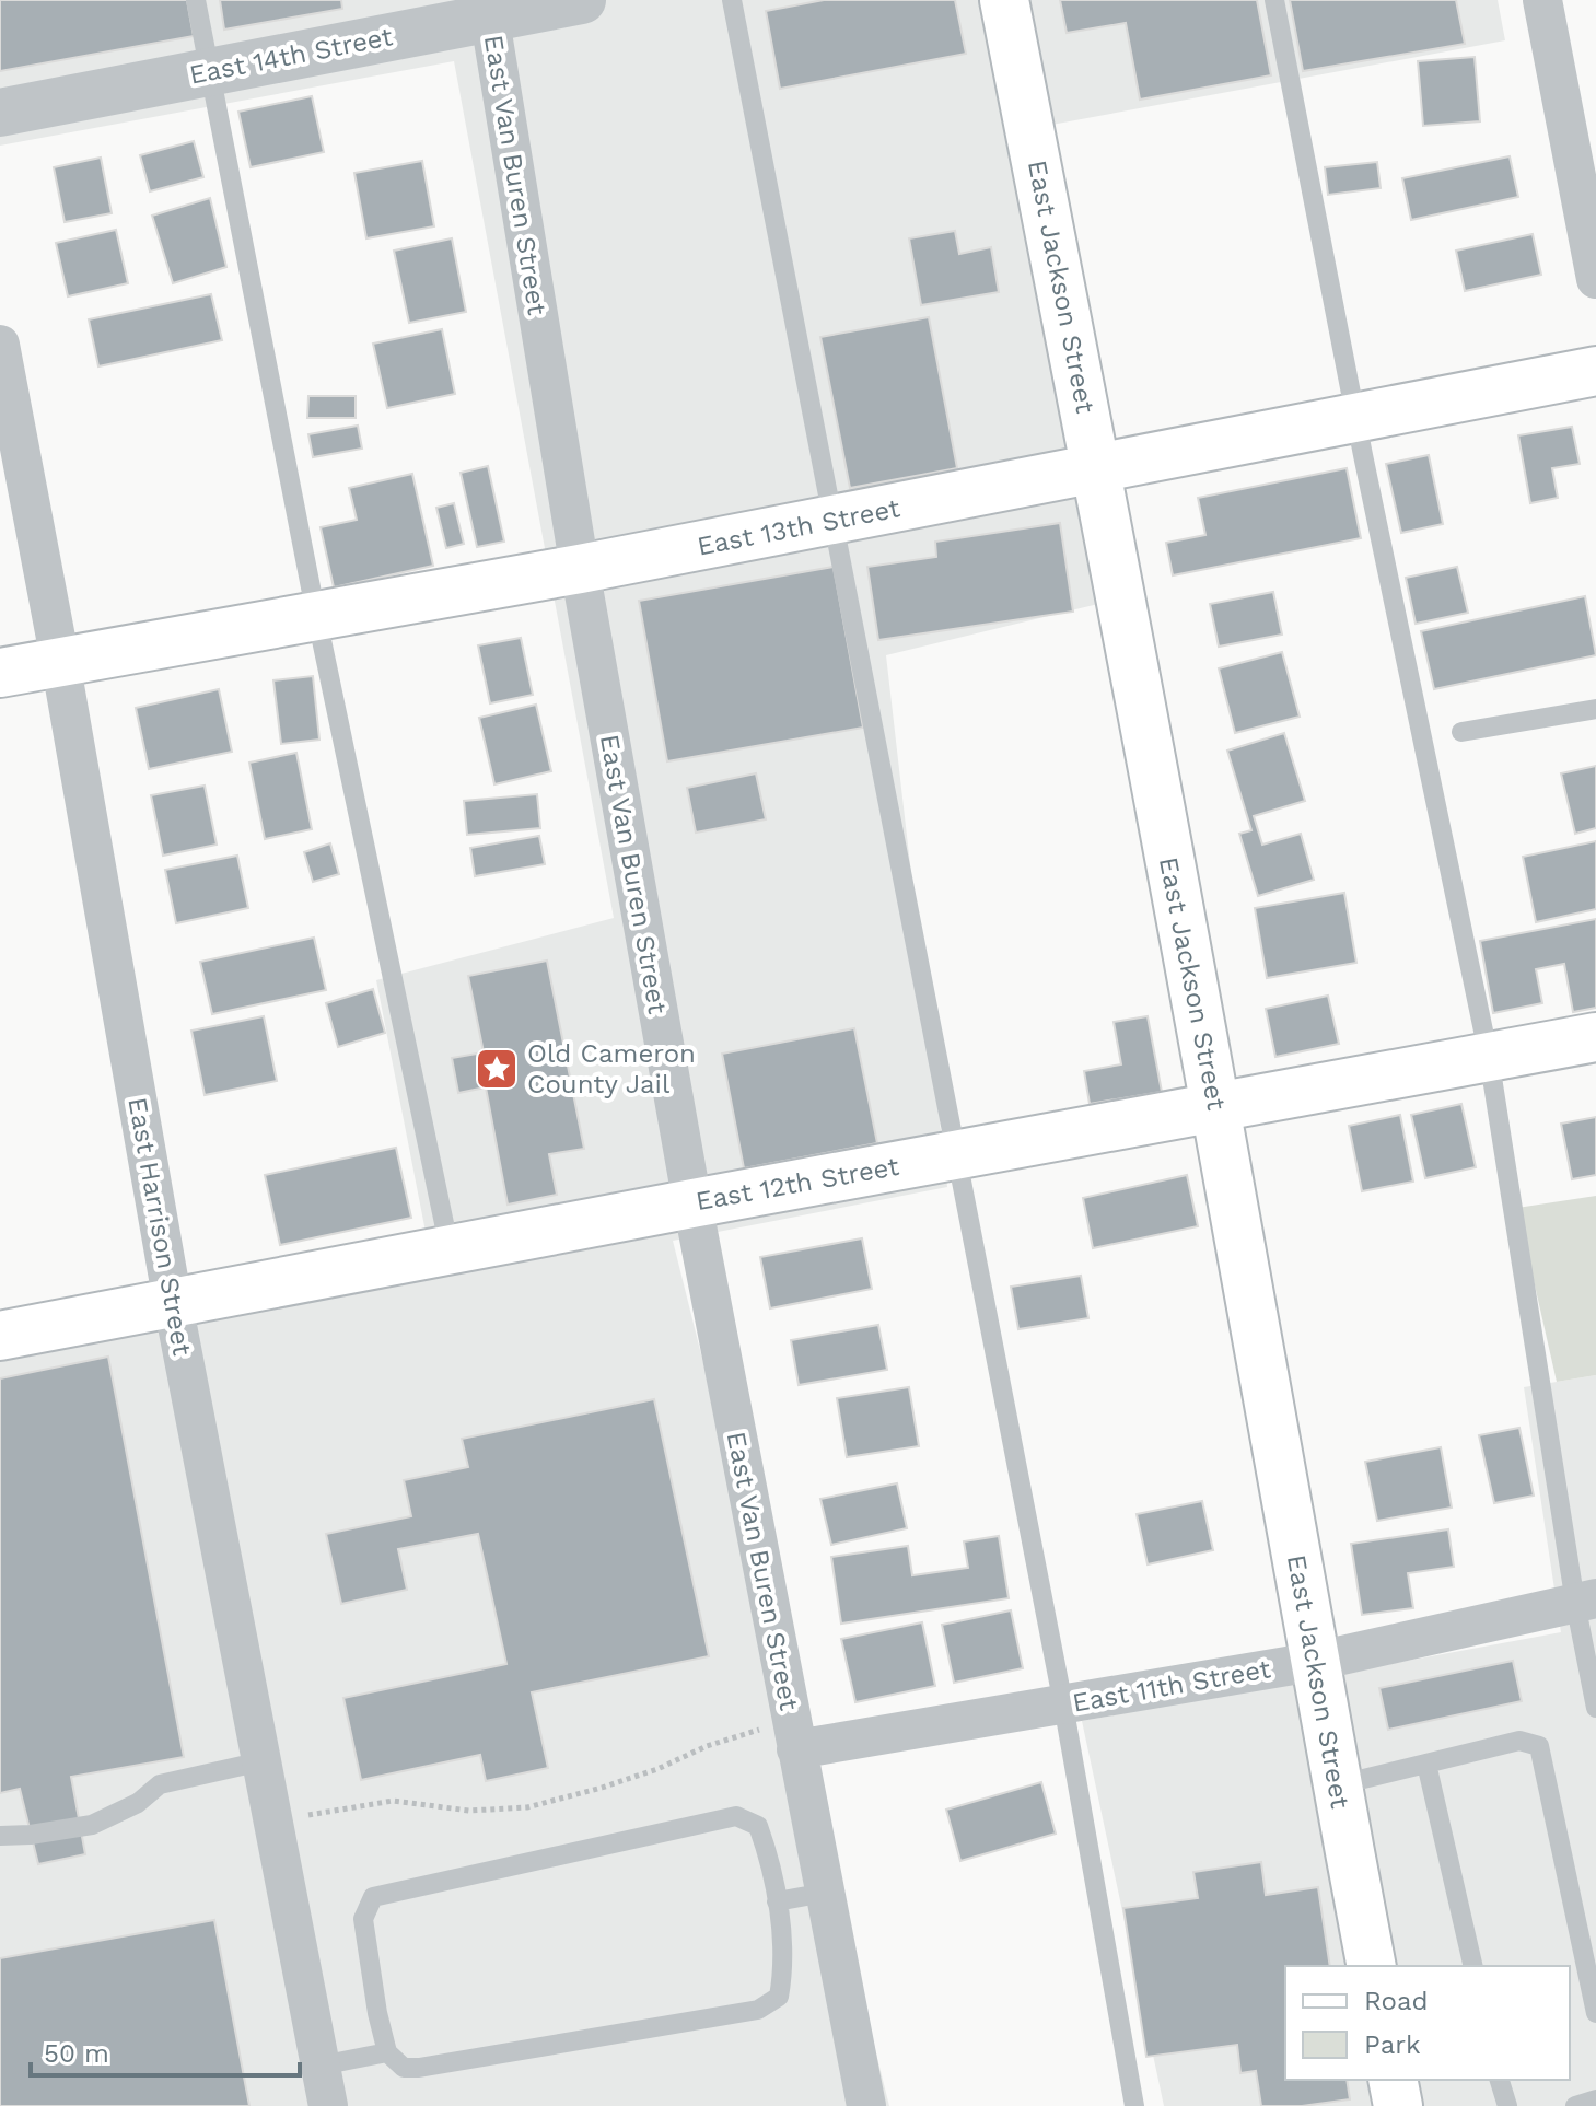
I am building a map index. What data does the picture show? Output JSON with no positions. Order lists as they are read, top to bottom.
{
  "streets": {
    "main road": ["East Jackson Street", "East 13th Street", "East 12th Street"],
    "street": [
      "East 14th Street",
      "East Van Buren Street",
      "East Harrison Street",
      "East 11th Street"
    ]
  },
  "crossings": [
    ["East 14th Street", "East Van Buren Street"],
    ["East Van Buren Street", "East 13th Street"],
    ["East Van Buren Street", "East 12th Street"],
    ["East Van Buren Street", "East 11th Street"],
    ["East Jackson Street", "East 13th Street"],
    ["East Jackson Street", "East 12th Street"],
    ["East Jackson Street", "East 11th Street"],
    ["East 13th Street", "East Harrison Street"],
    ["East 12th Street", "East Harrison Street"]
  ],
  "places": {
    "place": ["Old Cameron County Jail"]
  },
  "legend": ["Road", "Park"],
  "scale_bar": "50 m"
}
